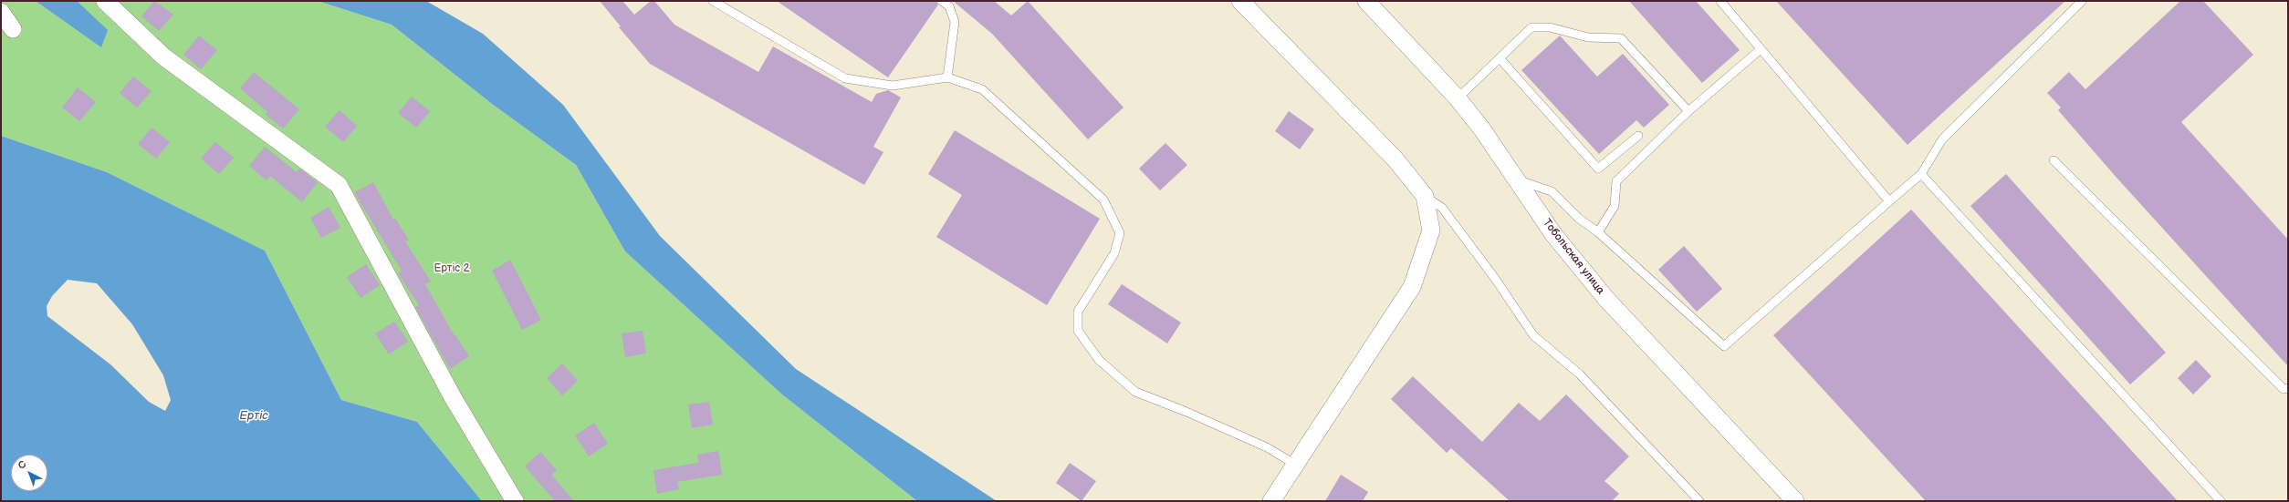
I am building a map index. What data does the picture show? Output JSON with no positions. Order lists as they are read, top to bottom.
{
  "streets": {
    "street": ["Тобольская улица"]
  },
  "water": ["Ертіс"],
  "parks": ["Ертіс 2"],
  "north": "top left"
}
